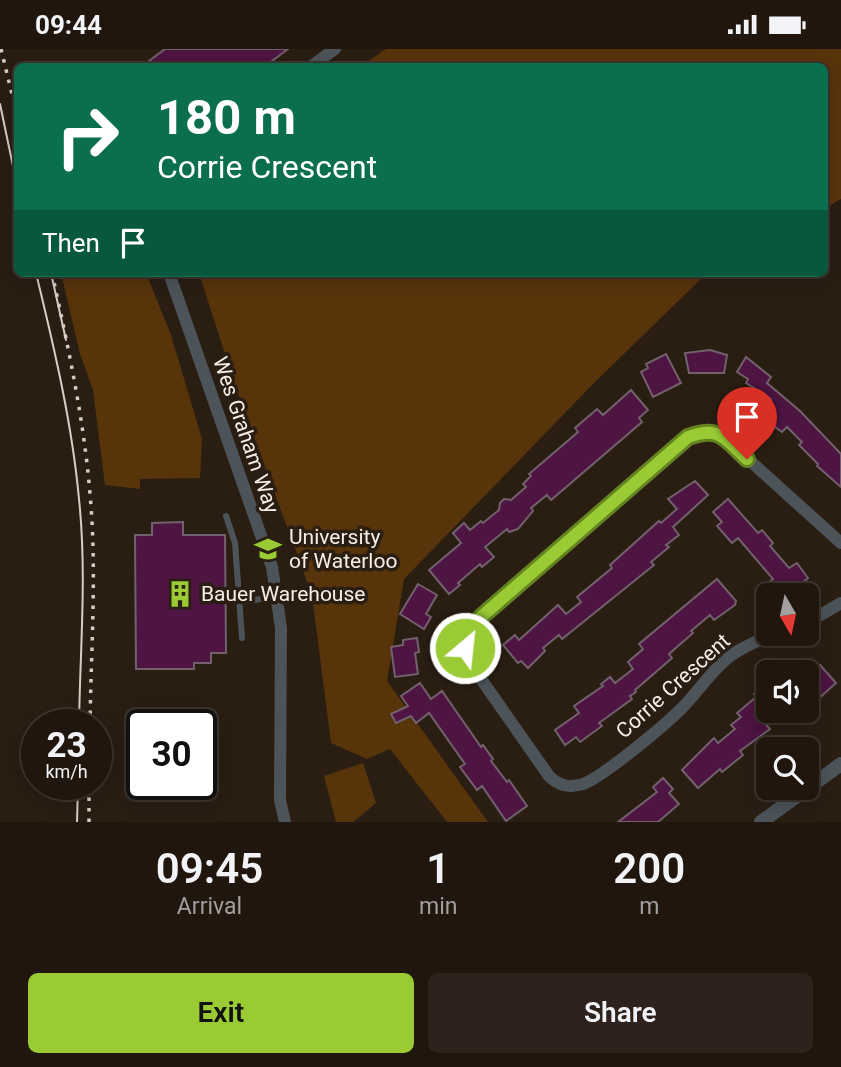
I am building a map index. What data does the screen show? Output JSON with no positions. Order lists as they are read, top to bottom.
{
  "streets": {
    "street": ["Wes Graham Way", "Corrie Crescent"]
  },
  "places": {
    "school or university": ["University of Waterloo"],
    "building": ["Bauer Warehouse"]
  },
  "north": "bottom",
  "page": {
    "status": "09:44",
    "turn": ["180 m", "Corrie Crescent"],
    "then": "Then",
    "speed": "23 km/h",
    "limit": "30",
    "eta": [
      "09:45",
      "Arrival",
      "1",
      "min",
      "200",
      "m"
    ],
    "buttons": ["Exit", "Share"]
  }
}
